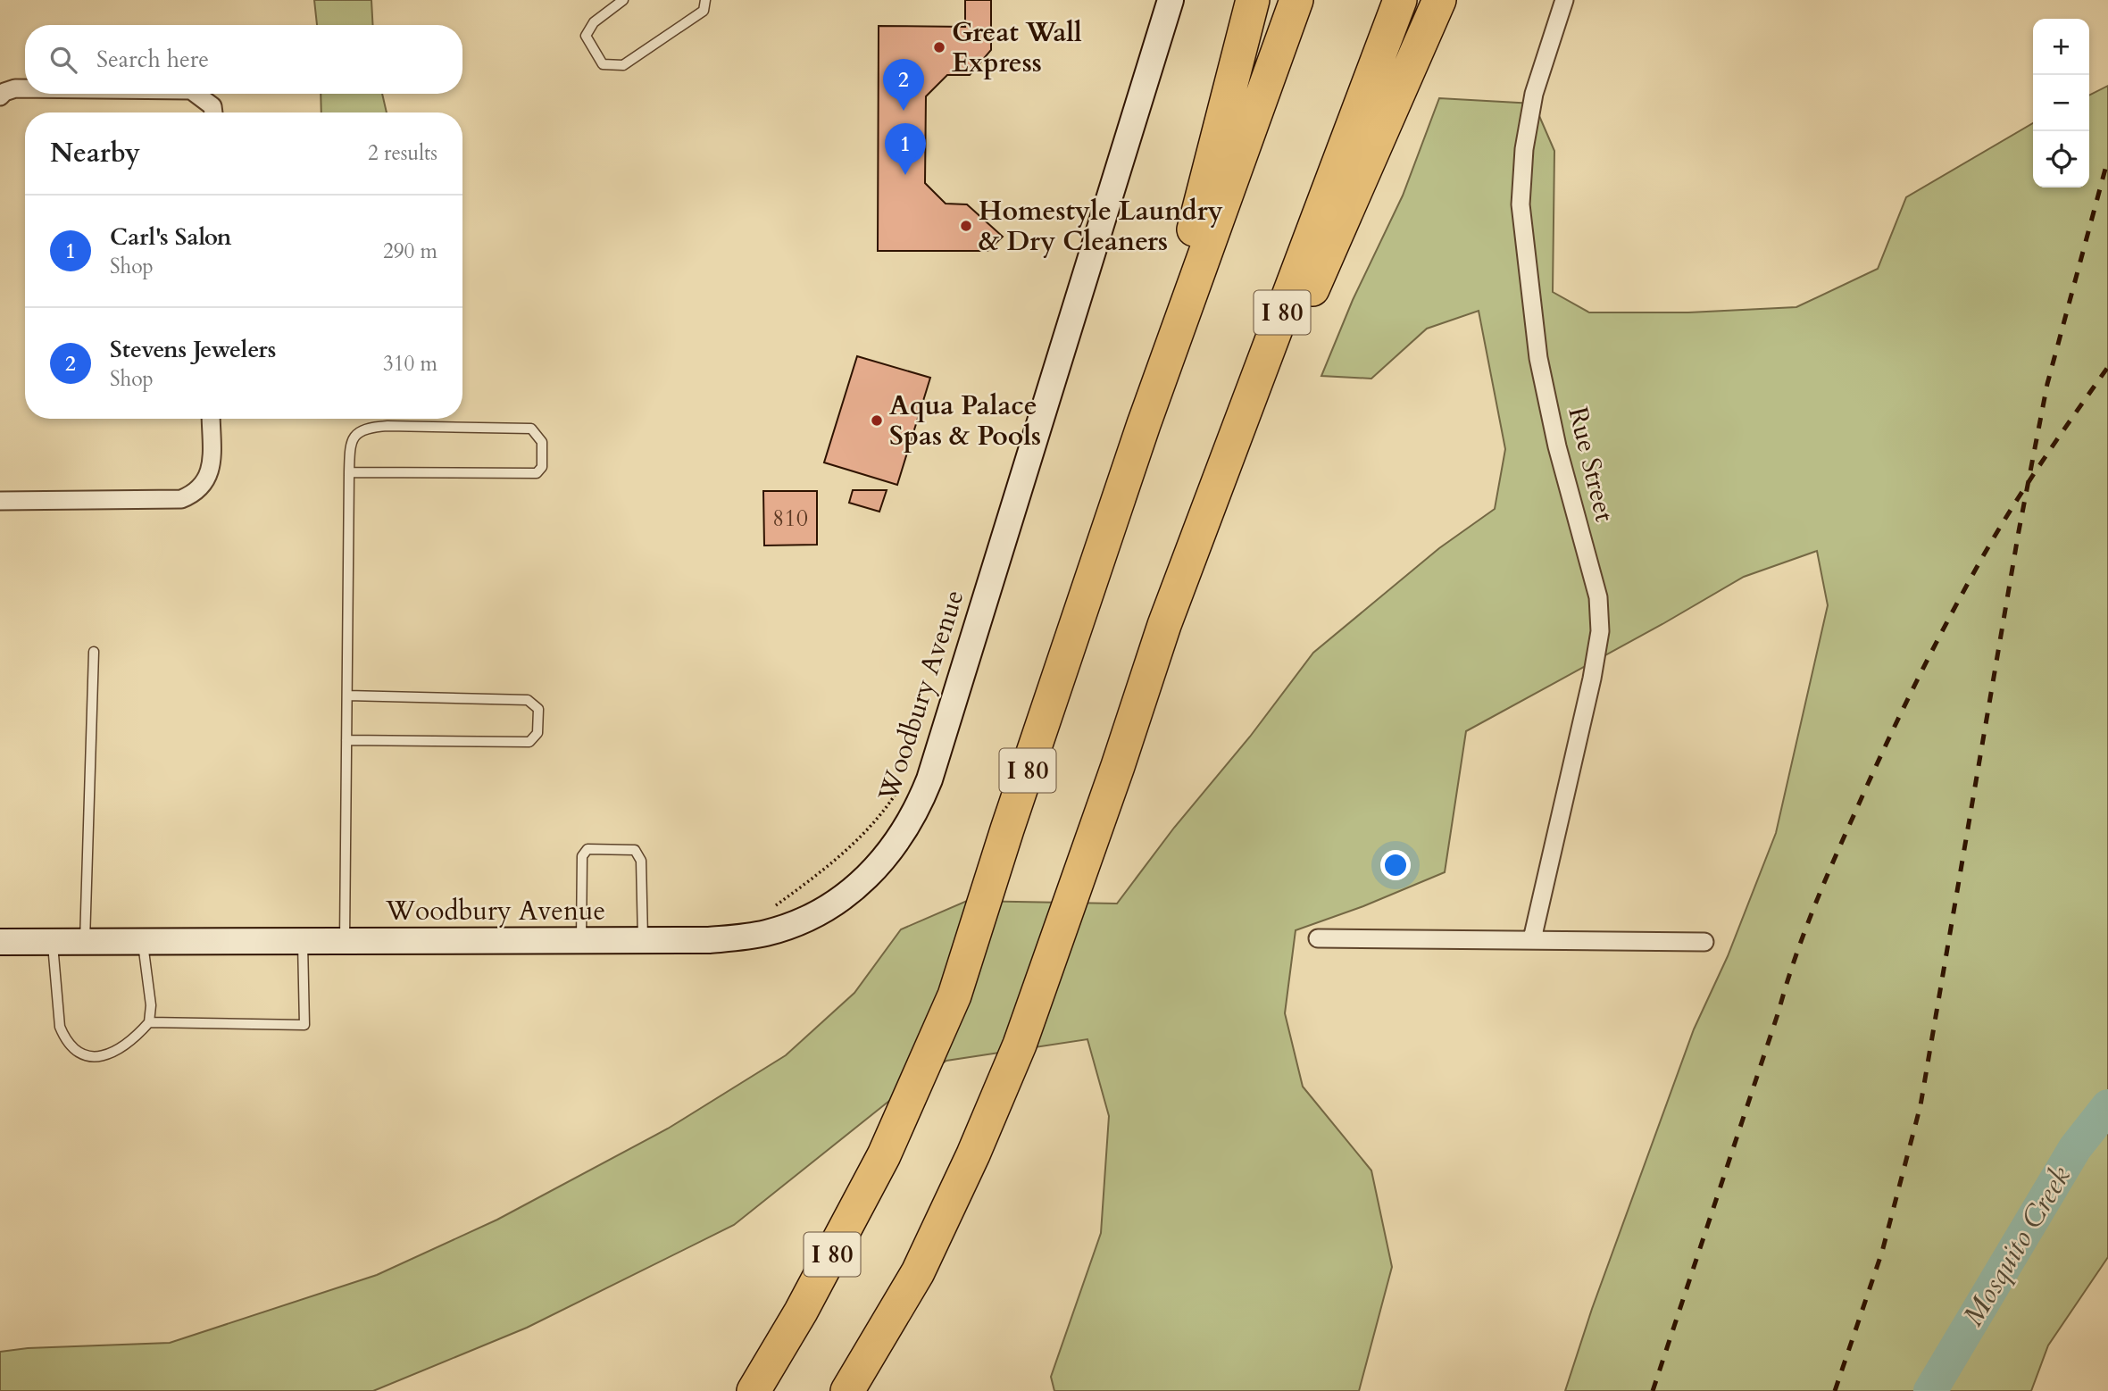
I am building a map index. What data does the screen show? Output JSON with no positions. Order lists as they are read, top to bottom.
{
  "streets": {
    "highway": ["I 80"],
    "main road": ["Woodbury Avenue"],
    "street": ["Rue Street"]
  },
  "water": ["Mosquito Creek"],
  "places": ["Great Wall Express", "Homestyle Laundry & Dry Cleaners", "Aqua Palace Spas & Pools"],
  "house_numbers": ["810"],
  "page": {
    "map_buttons": ["+", "−"],
    "search": "Search here",
    "pins": ["2", "1"],
    "heading": ["Nearby", "2 results"],
    "list": [
      {
        "mark": "1",
        "name": "Carl's Salon",
        "note": "Shop",
        "value": "290 m"
      },
      {
        "mark": "2",
        "name": "Stevens Jewelers",
        "note": "Shop",
        "value": "310 m"
      }
    ]
  }
}
